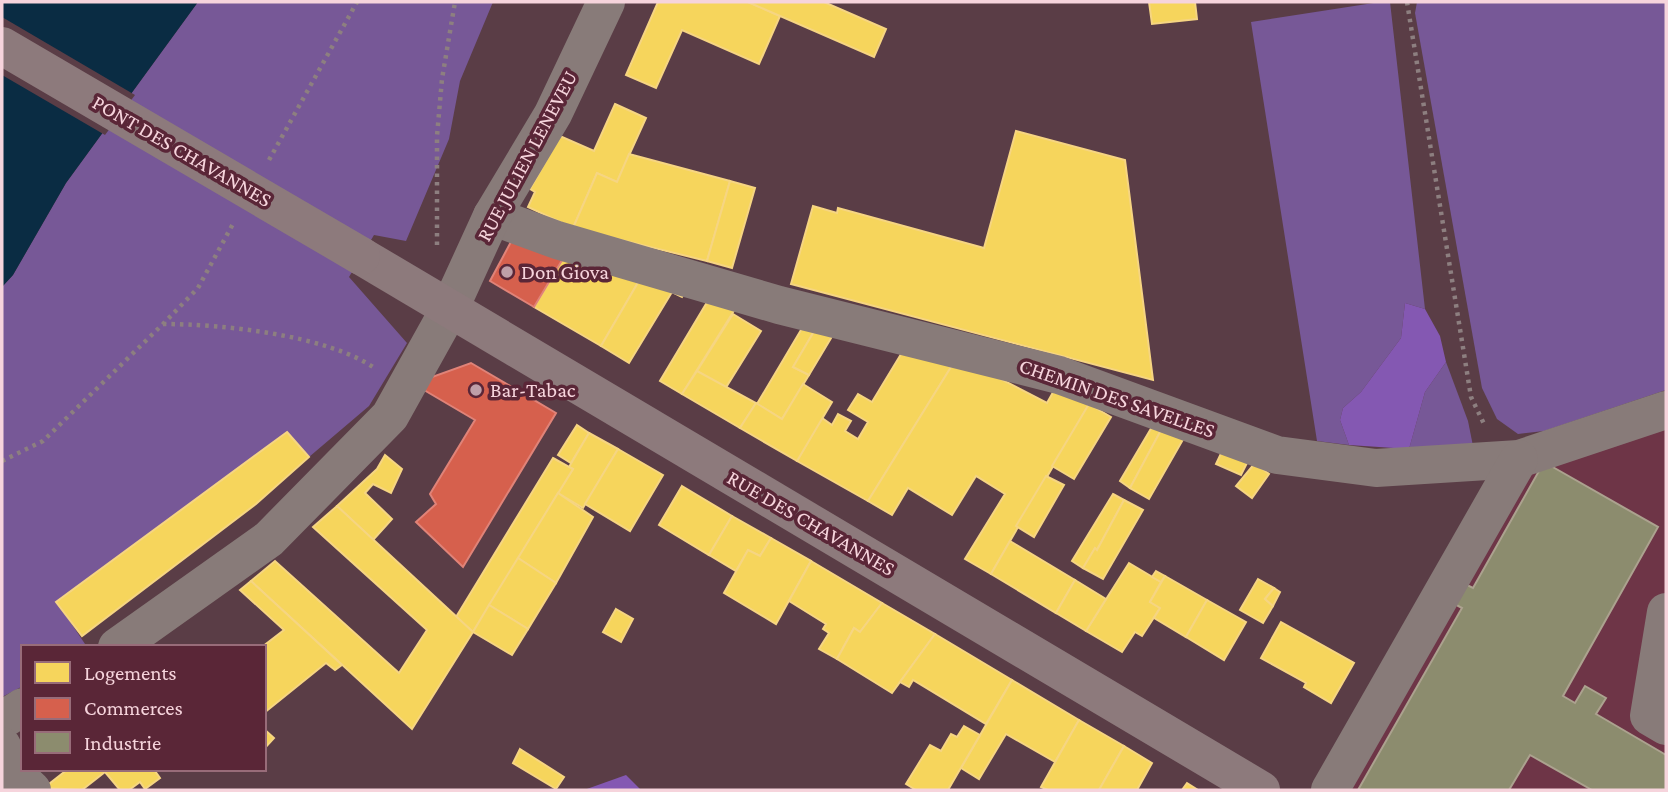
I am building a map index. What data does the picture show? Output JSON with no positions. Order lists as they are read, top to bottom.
{
  "streets": {
    "main road": ["PONT DES CHAVANNES", "RUE DES CHAVANNES"],
    "street": ["RUE JULIEN LENEVEU", "CHEMIN DES SAVELLES"]
  },
  "crossings": [
    ["PONT DES CHAVANNES", "RUE DES CHAVANNES"],
    ["RUE JULIEN LENEVEU", "CHEMIN DES SAVELLES"],
    ["RUE JULIEN LENEVEU", "RUE DES CHAVANNES"]
  ],
  "places": ["Don Giova", "Bar-Tabac"],
  "legend": ["Logements", "Commerces", "Industrie"]
}
